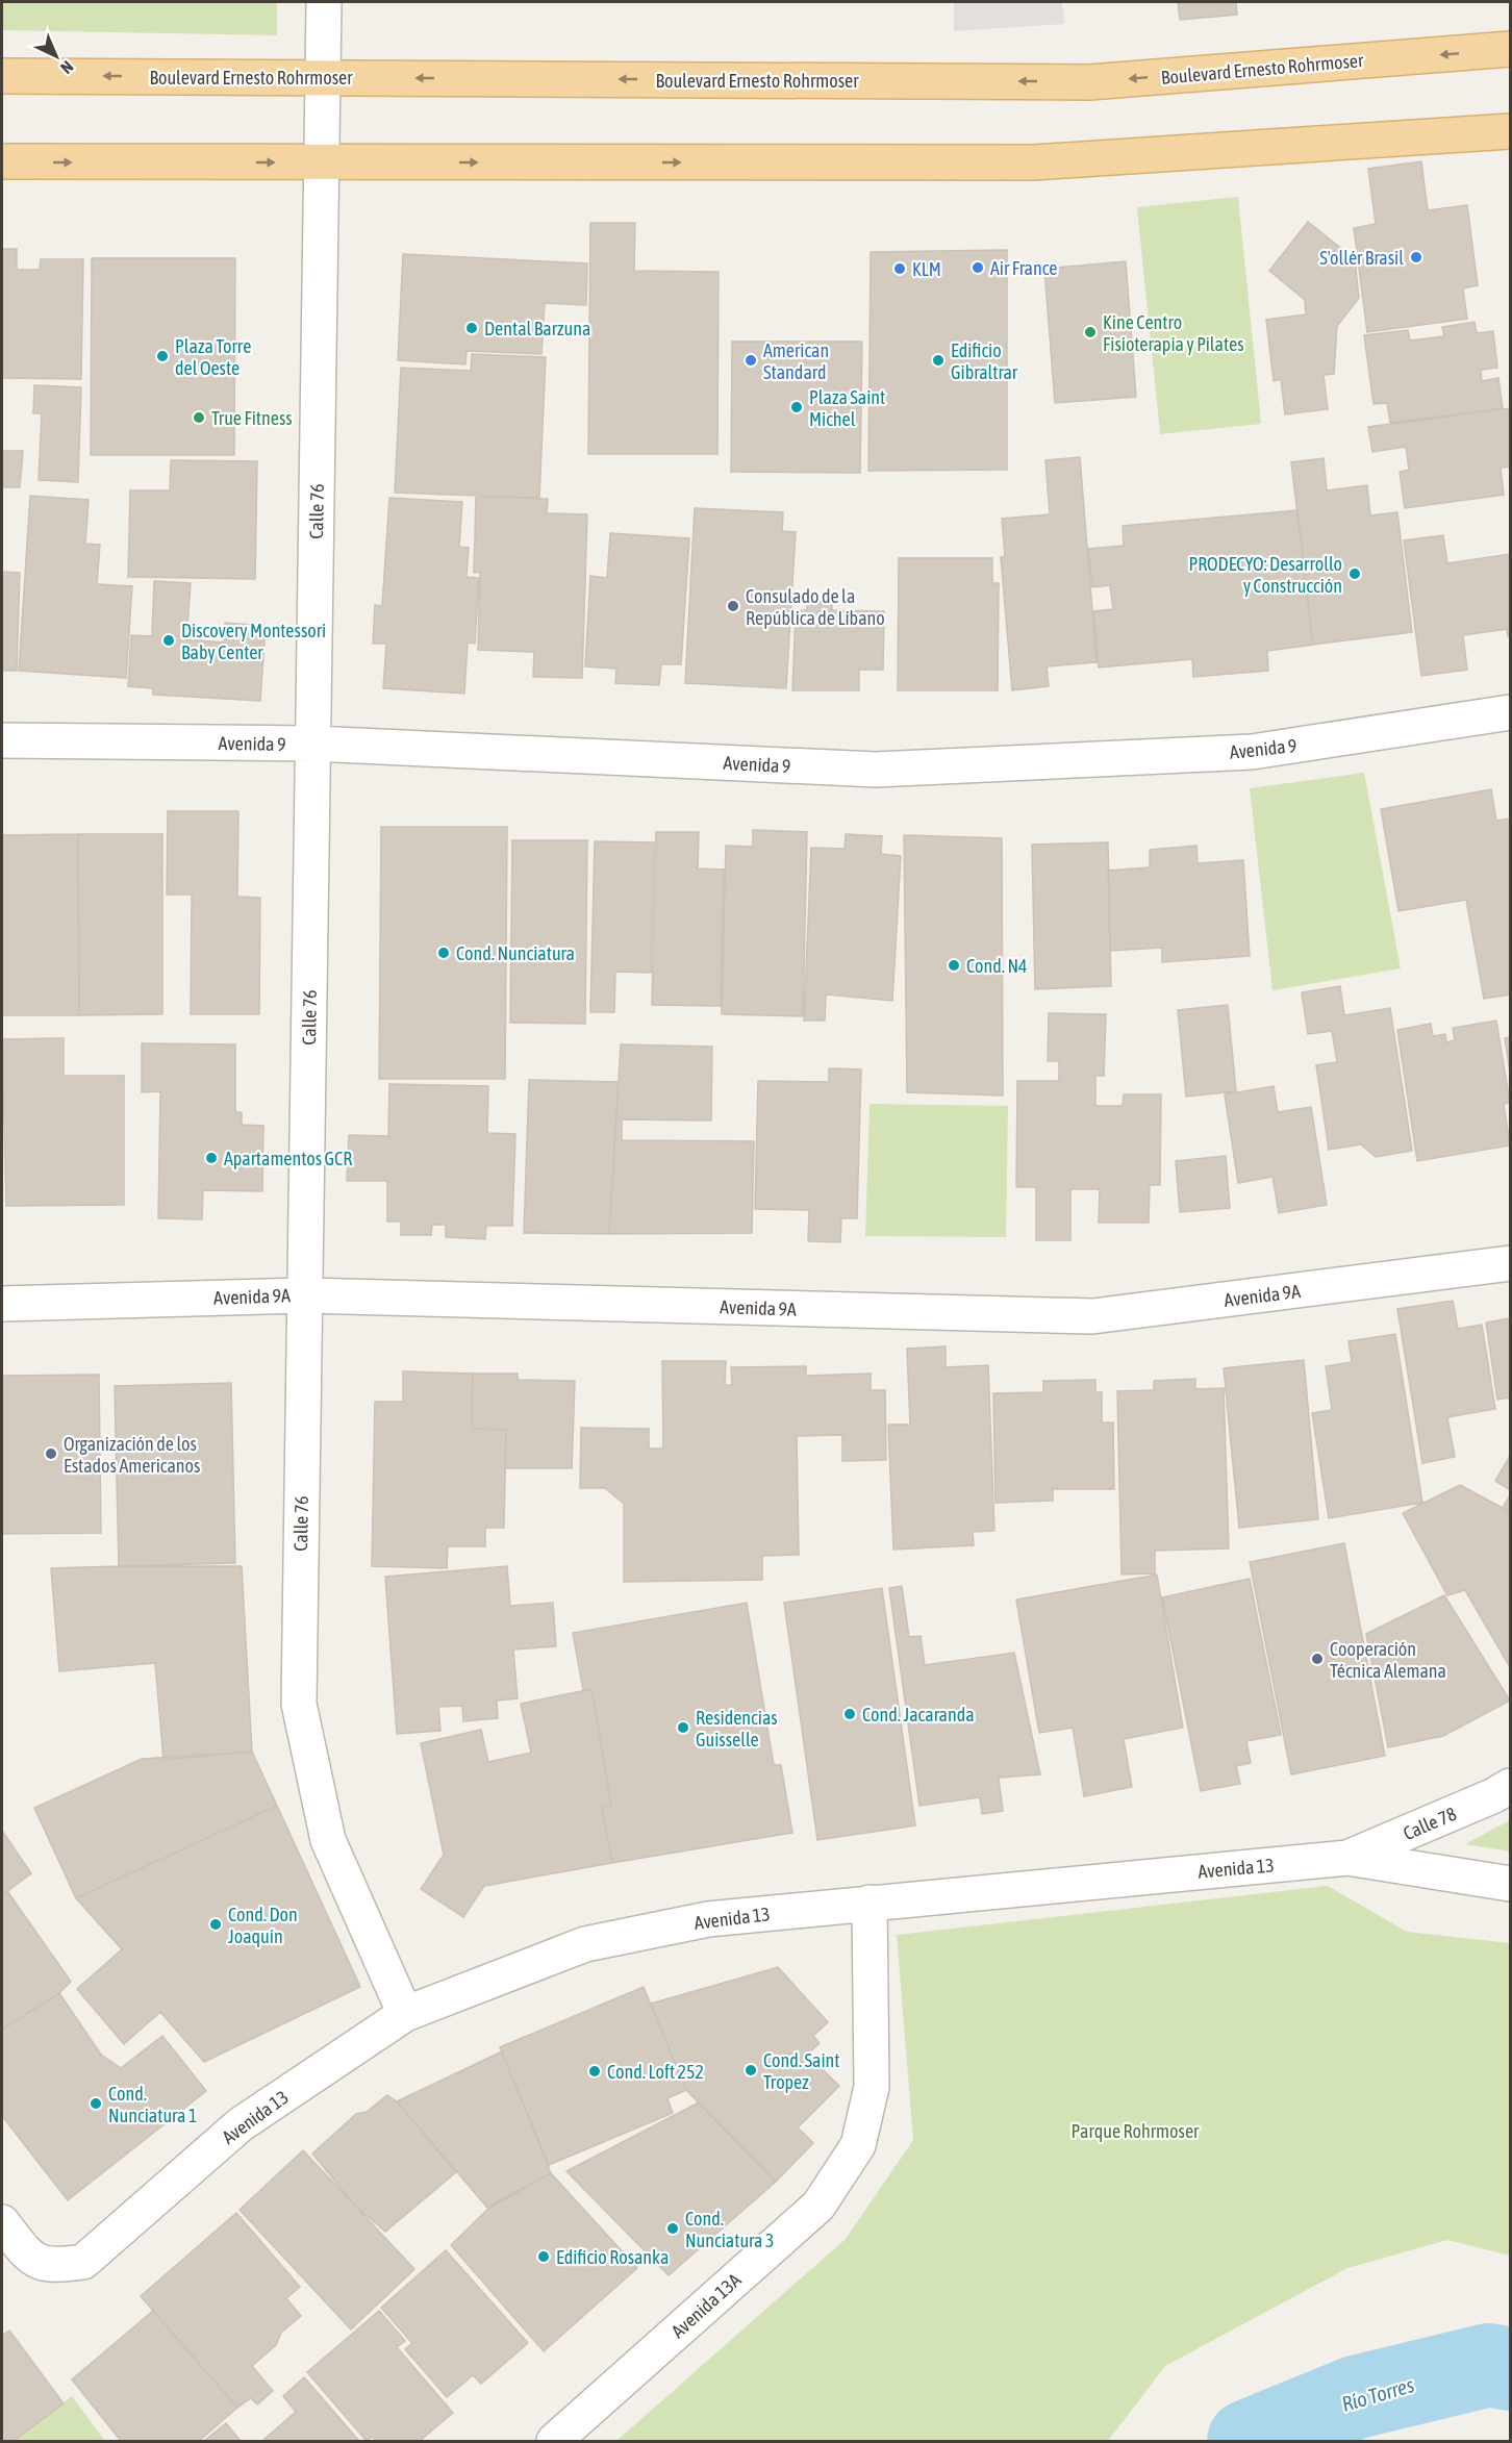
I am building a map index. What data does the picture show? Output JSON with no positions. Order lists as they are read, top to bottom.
{
  "streets": {
    "main road": ["Boulevard Ernesto Rohrmoser"],
    "street": [
      "Calle 76",
      "Avenida 9",
      "Avenida 9A",
      "Calle 78",
      "Avenida 13",
      "Avenida 13A"
    ]
  },
  "crossings": [
    ["Boulevard Ernesto Rohrmoser", "Calle 76"],
    ["Calle 76", "Avenida 9"],
    ["Calle 76", "Avenida 9A"],
    ["Calle 76", "Avenida 13"],
    ["Calle 78", "Avenida 13"],
    ["Avenida 13", "Avenida 13A"]
  ],
  "water": ["Río Torres"],
  "parks": ["Parque Rohrmoser"],
  "places": [
    "S'ollér Brasil",
    "Air France",
    "KLM",
    "Dental Barzuna",
    "Kine Centro Fisioterapia y Pilates",
    "Plaza Torre del Oeste",
    "American Standard",
    "Edificio Gibraltrar",
    "Plaza Saint Michel",
    "True Fitness",
    "PRODECYO: Desarrollo y Construcción",
    "Consulado de la República de Líbano",
    "Discovery Montessori Baby Center",
    "Cond. Nunciatura",
    "Cond. N4",
    "Apartamentos GCR",
    "Organización de los Estados Americanos",
    "Cooperación Técnica Alemana",
    "Cond. Jacaranda",
    "Residencias Guisselle",
    "Cond. Don Joaquín",
    "Cond. Saint Tropez",
    "Cond. Loft 252",
    "Cond. Nunciatura 1",
    "Cond. Nunciatura 3",
    "Edificio Rosanka"
  ],
  "north": "bottom right"
}
